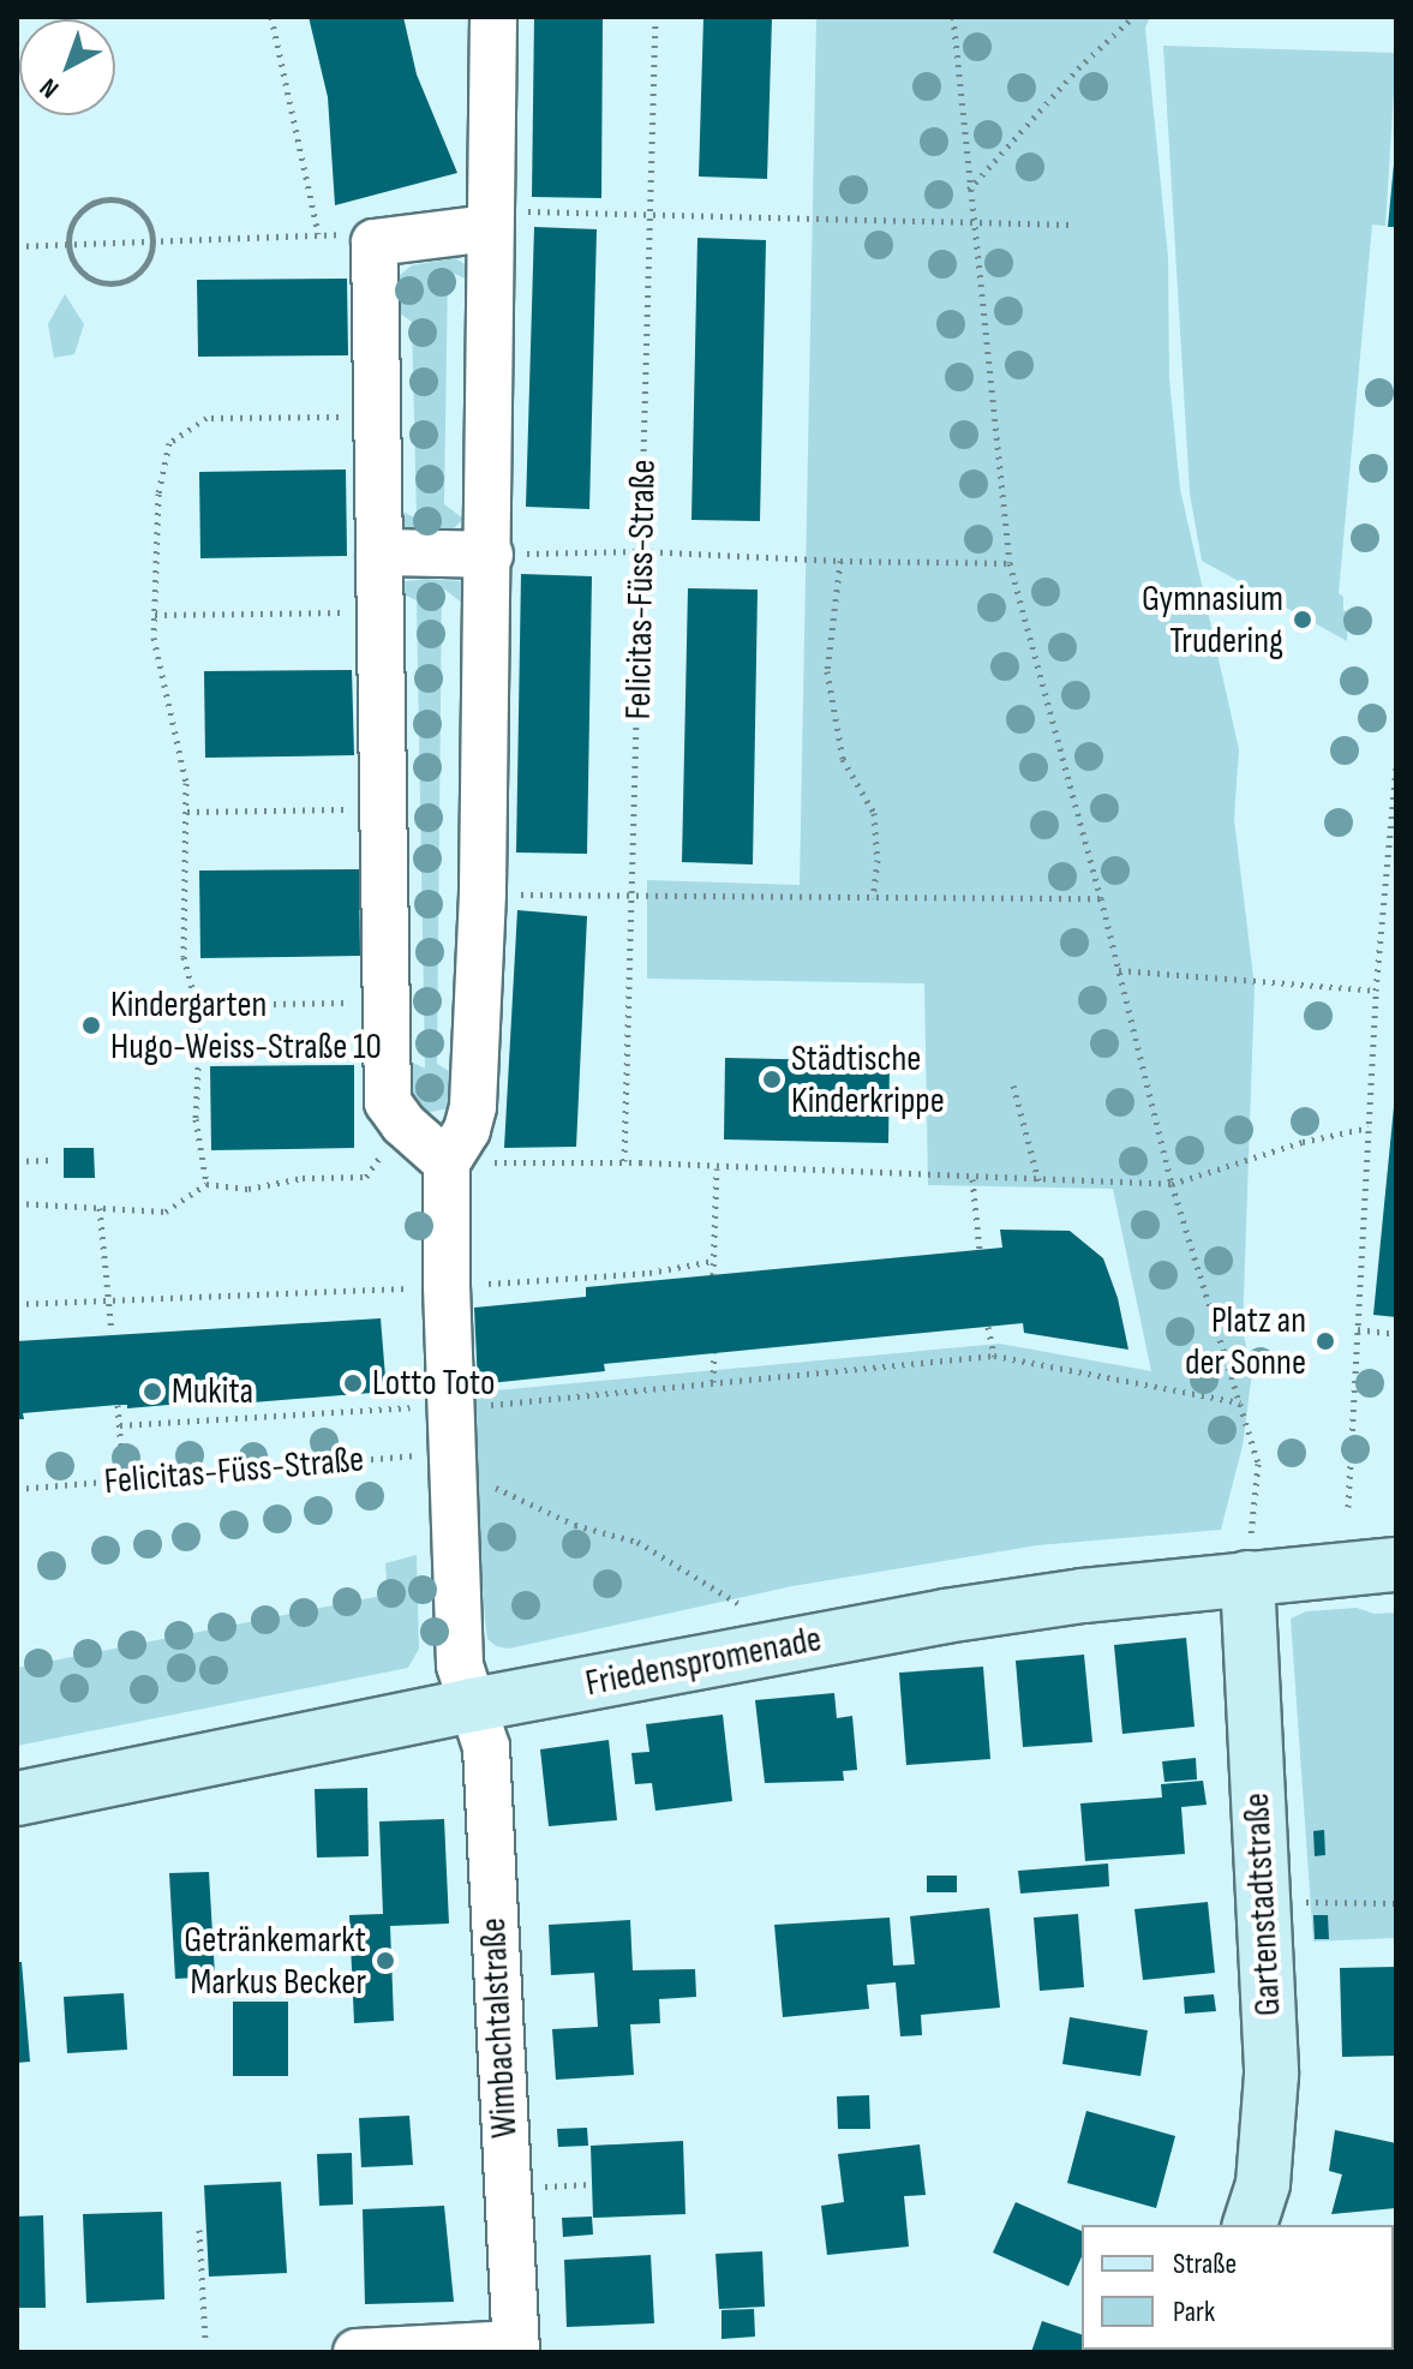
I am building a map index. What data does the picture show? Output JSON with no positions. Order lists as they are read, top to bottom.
{
  "streets": {
    "street": ["Friedenspromenade", "Gartenstadtstraße", "Wimbachtalstraße"],
    "path": ["Felicitas-Füss-Straße"]
  },
  "crossings": [
    ["Friedenspromenade", "Gartenstadtstraße"],
    ["Friedenspromenade", "Wimbachtalstraße"]
  ],
  "places": [
    "Gymnasium Trudering",
    "Kindergarten Hugo-Weiss-Straße 10",
    "Städtische Kinderkrippe",
    "Platz an der Sonne",
    "Lotto Toto",
    "Mukita",
    "Getränkemarkt Markus Becker"
  ],
  "legend": ["Straße", "Park"],
  "north": "bottom left"
}
